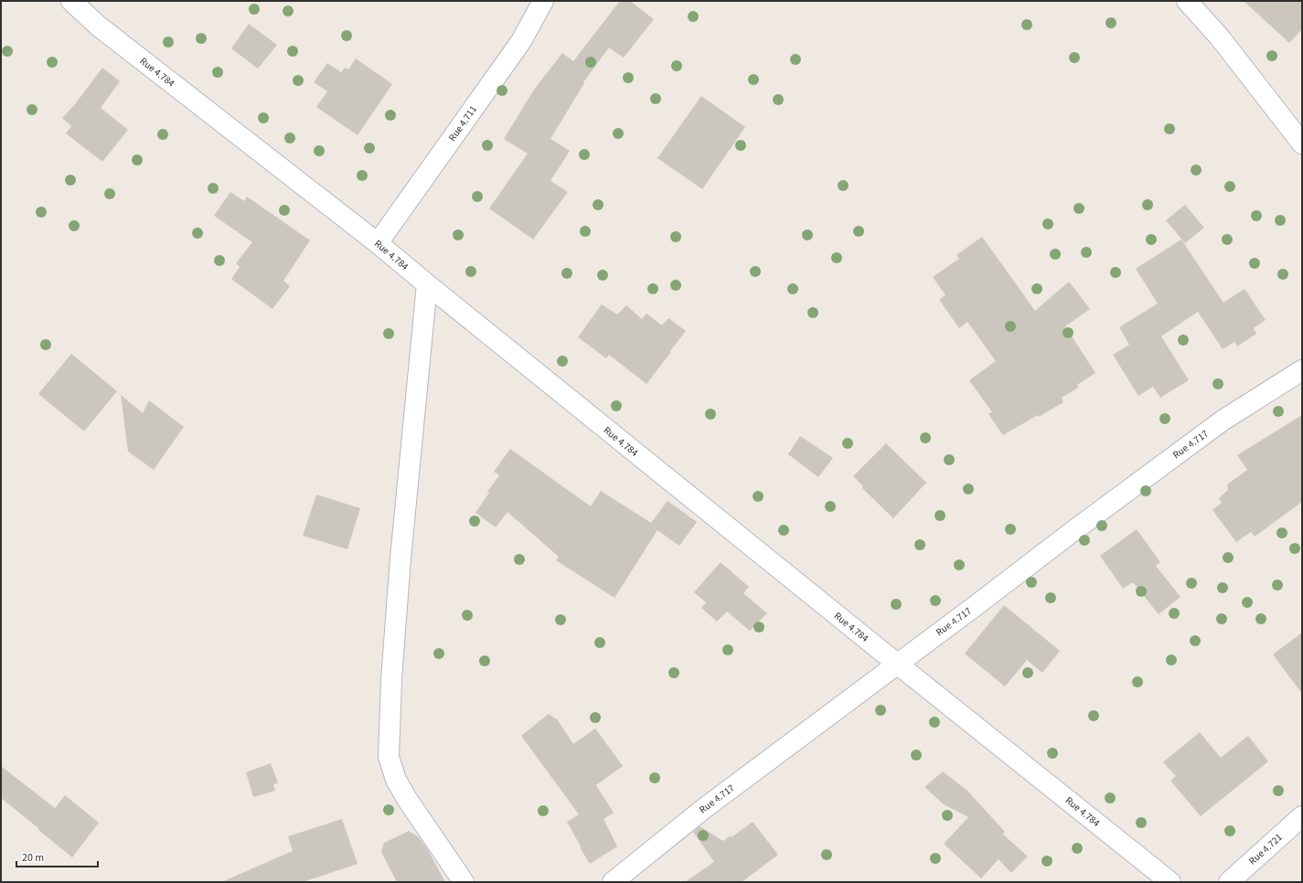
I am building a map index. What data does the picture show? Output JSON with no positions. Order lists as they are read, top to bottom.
{
  "streets": {
    "street": [
      "Rue 4.784",
      "Rue 4.711",
      "Rue 4.717",
      "Rue 4.721"
    ]
  },
  "crossings": [
    ["Rue 4.784", "Rue 4.711"],
    ["Rue 4.784", "Rue 4.717"]
  ],
  "scale_bar": "20 m"
}
